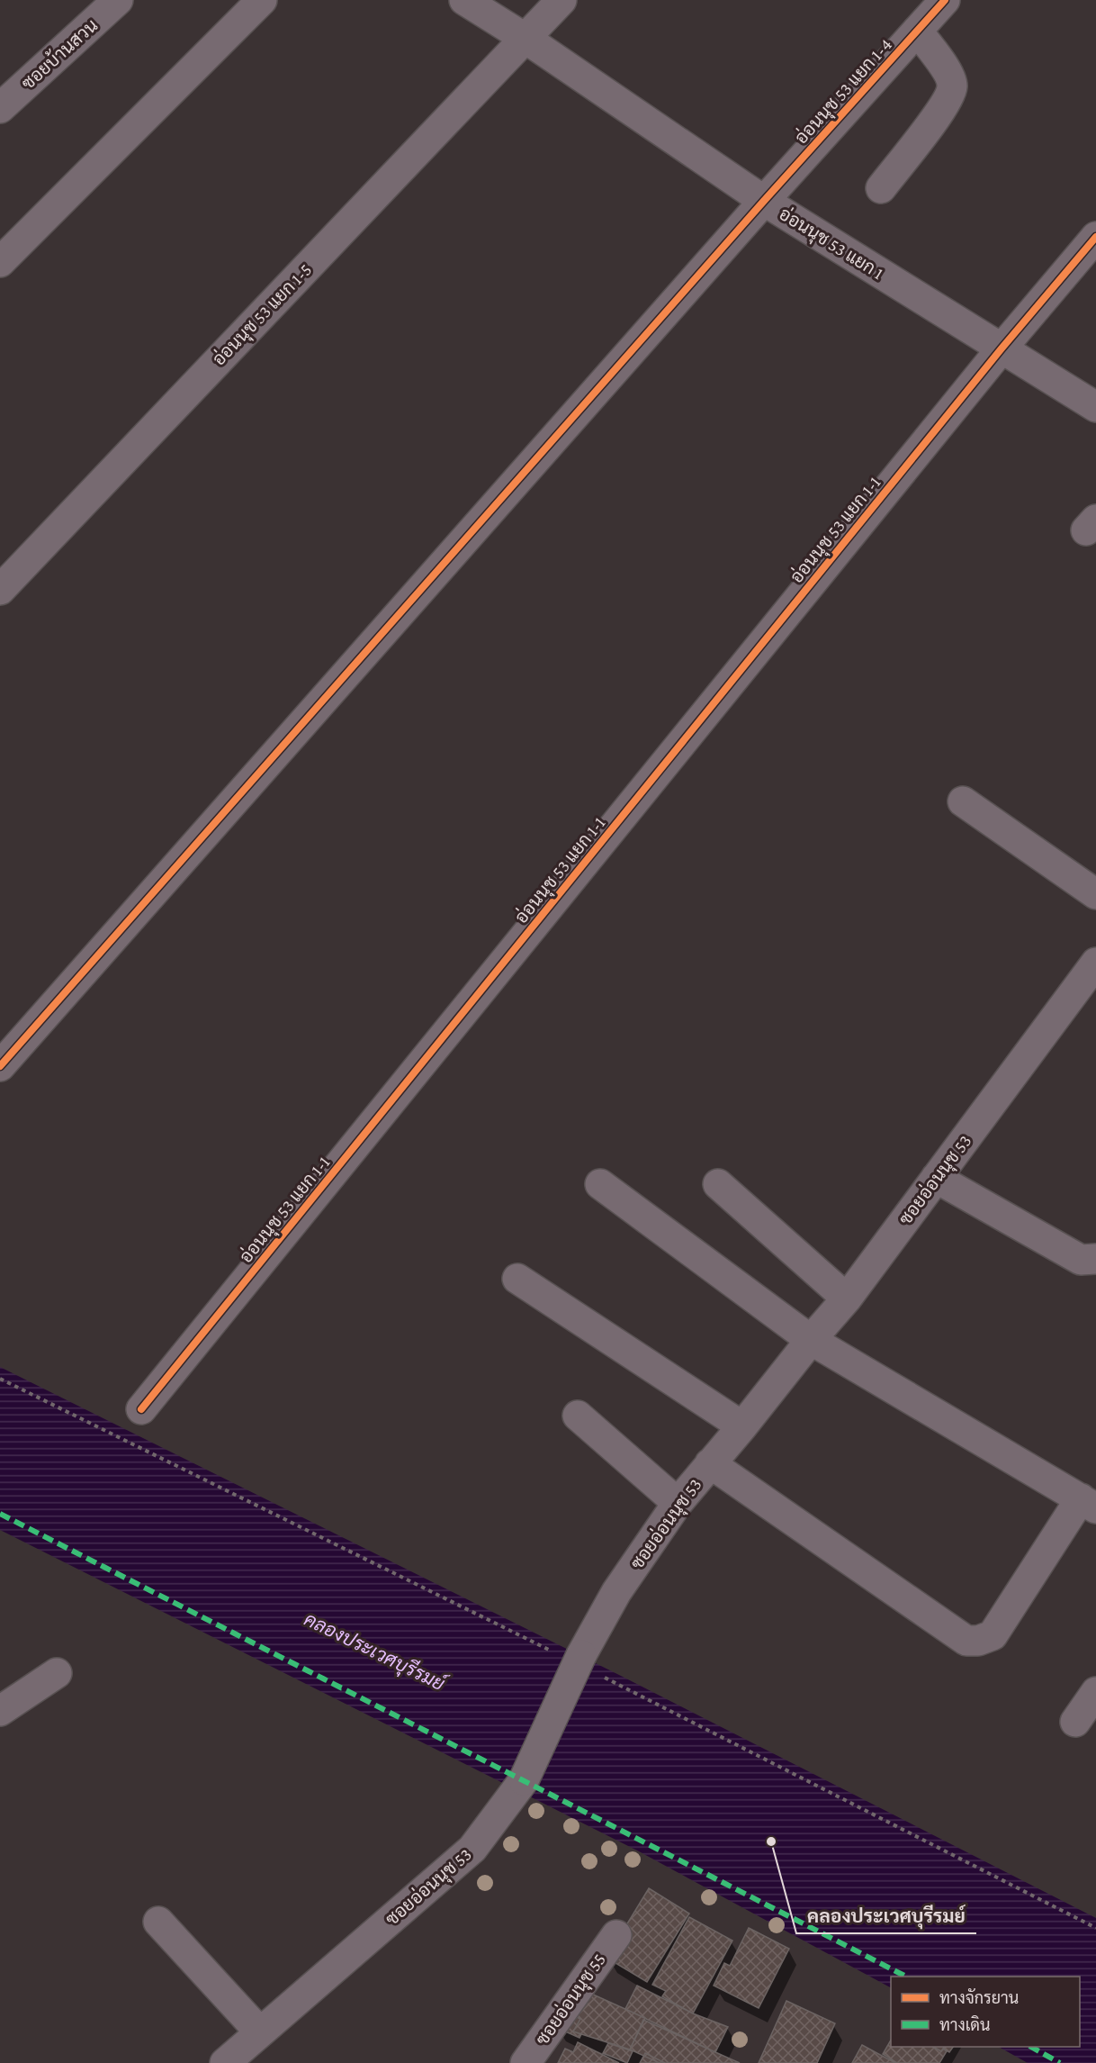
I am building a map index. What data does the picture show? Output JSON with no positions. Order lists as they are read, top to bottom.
{
  "streets": {
    "street": [
      "ซอยบ้านสวน",
      "อ่อนนุช 53 แยก 1-4",
      "อ่อนนุช 53 แยก 1",
      "อ่อนนุช 53 แยก 1-5",
      "อ่อนนุช 53 แยก 1-1",
      "ซอยอ่อนนุช 53",
      "ซอยอ่อนนุช 55"
    ]
  },
  "crossings": [
    ["อ่อนนุช 53 แยก 1-4", "อ่อนนุช 53 แยก 1"],
    ["อ่อนนุช 53 แยก 1", "อ่อนนุช 53 แยก 1-5"],
    ["อ่อนนุช 53 แยก 1", "อ่อนนุช 53 แยก 1-1"]
  ],
  "water": ["คลองประเวศบุรีรมย์"],
  "places": ["คลองประเวศบุรีรมย์"],
  "legend": ["ทางจักรยาน", "ทางเดิน"]
}
